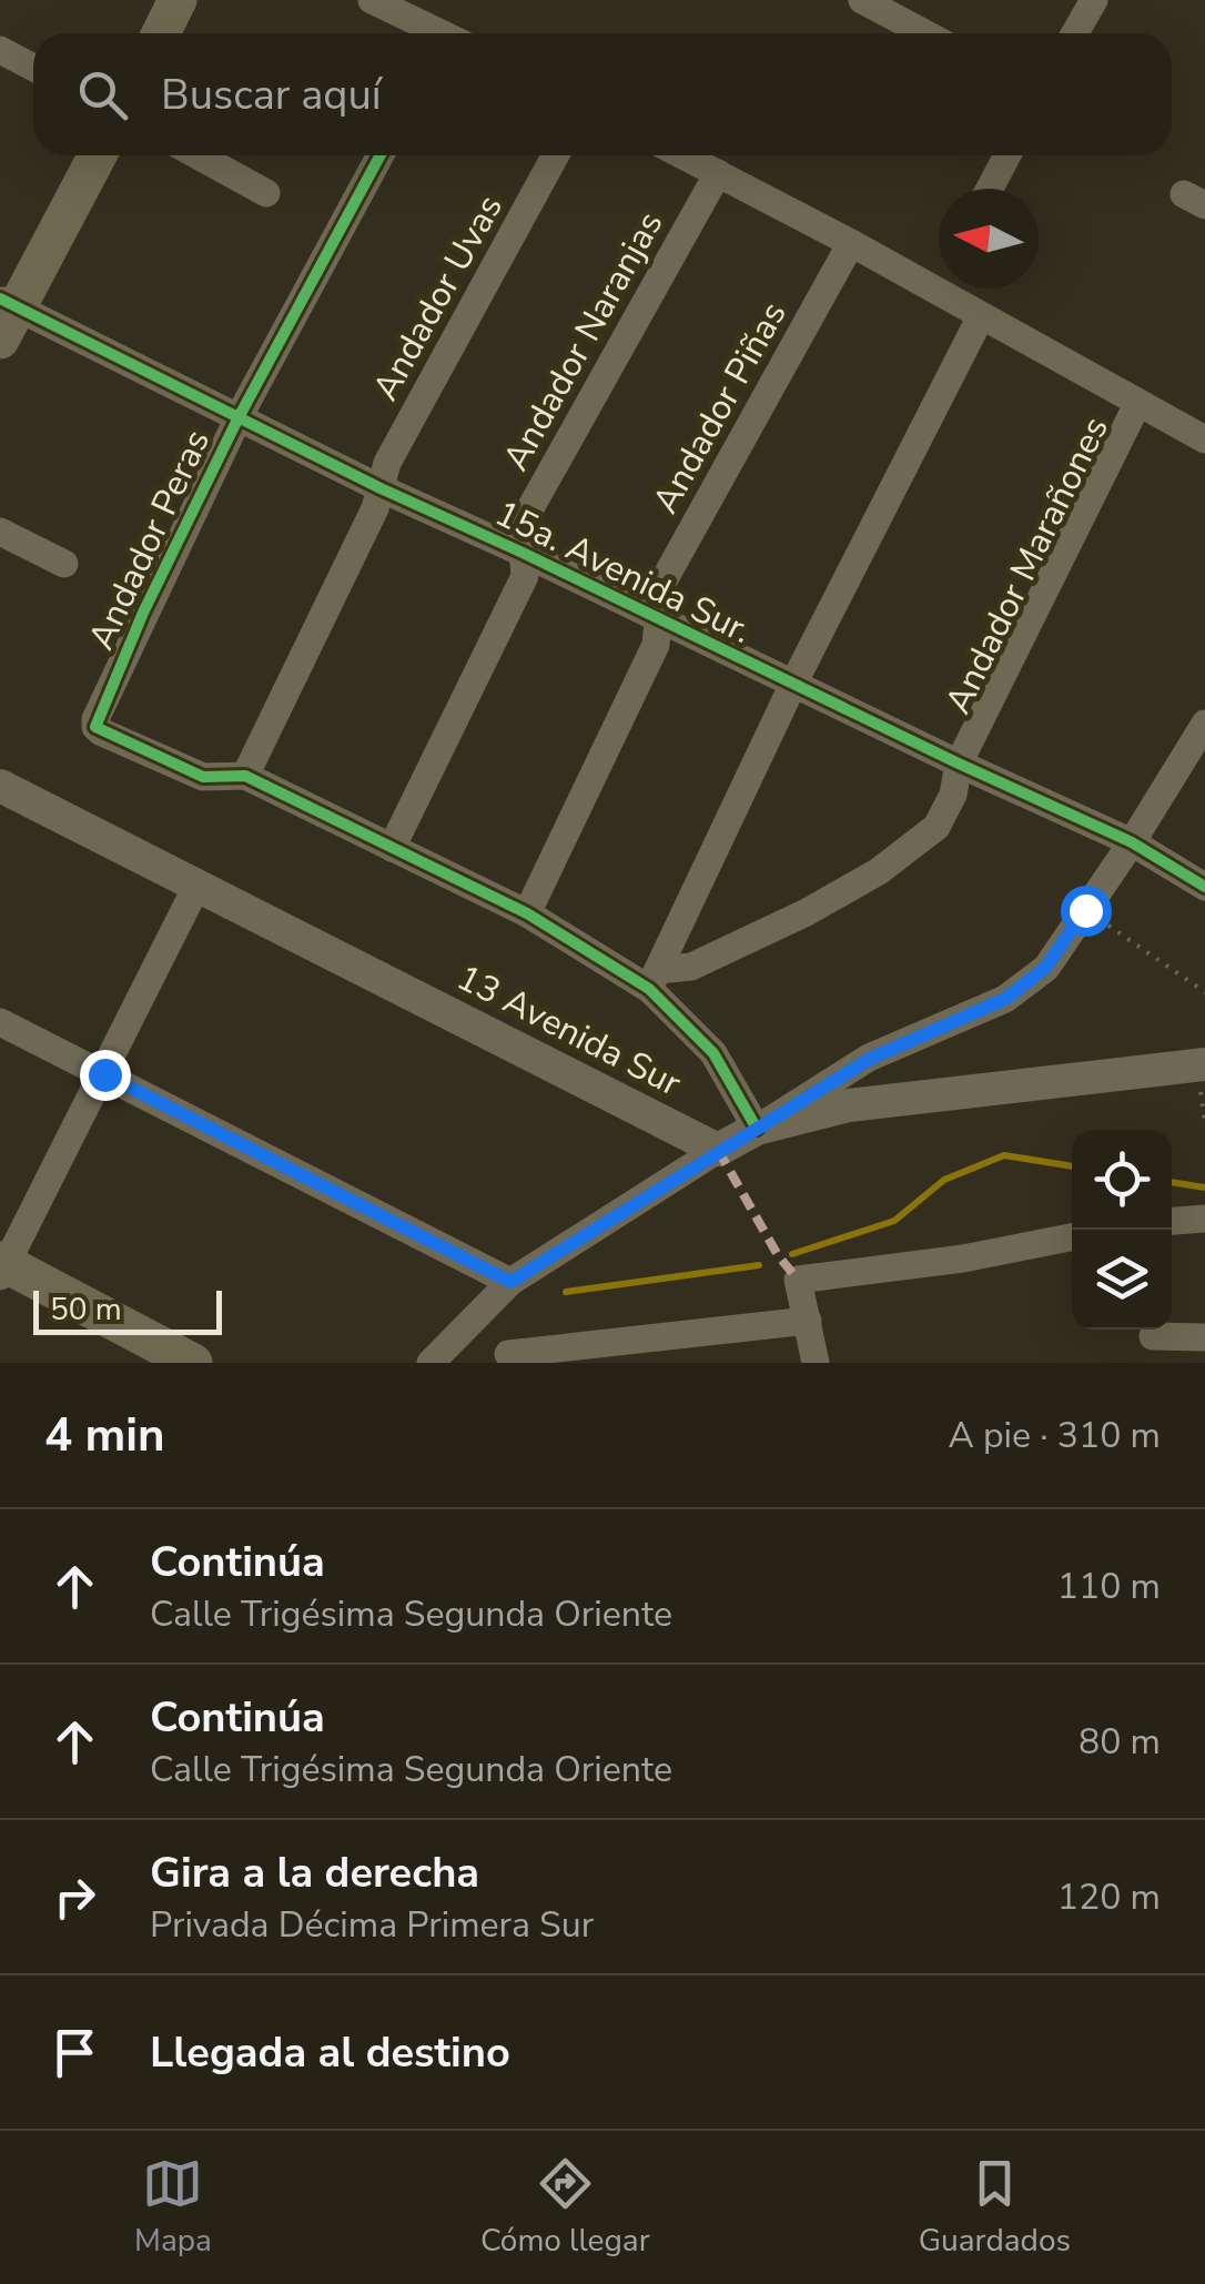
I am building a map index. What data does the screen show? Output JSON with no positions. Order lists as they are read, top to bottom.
{
  "streets": {
    "street": [
      "Andador Uvas",
      "Andador Naranjas",
      "Andador Piñas",
      "Andador Peras",
      "Andador Marañones",
      "15a. Avenida Sur.",
      "13 Avenida Sur"
    ]
  },
  "crossings": [
    ["Andador Uvas", "Andador Peras"],
    ["Andador Uvas", "15a. Avenida Sur."],
    ["Andador Naranjas", "15a. Avenida Sur."],
    ["Andador Piñas", "15a. Avenida Sur."],
    ["Andador Peras", "15a. Avenida Sur."],
    ["Andador Marañones", "15a. Avenida Sur."]
  ],
  "scale_bar": "50 m",
  "north": "left",
  "page": {
    "search": "Buscar aquí",
    "scale": "50 m",
    "heading": ["4 min", "A pie · 310 m"],
    "list": [
      ["Continúa", "Calle Trigésima Segunda Oriente", "110 m"],
      ["Continúa", "Calle Trigésima Segunda Oriente", "80 m"],
      ["Gira a la derecha", "Privada Décima Primera Sur", "120 m"],
      "Llegada al destino"
    ],
    "nav": ["Mapa", "Cómo llegar", "Guardados"]
  }
}
